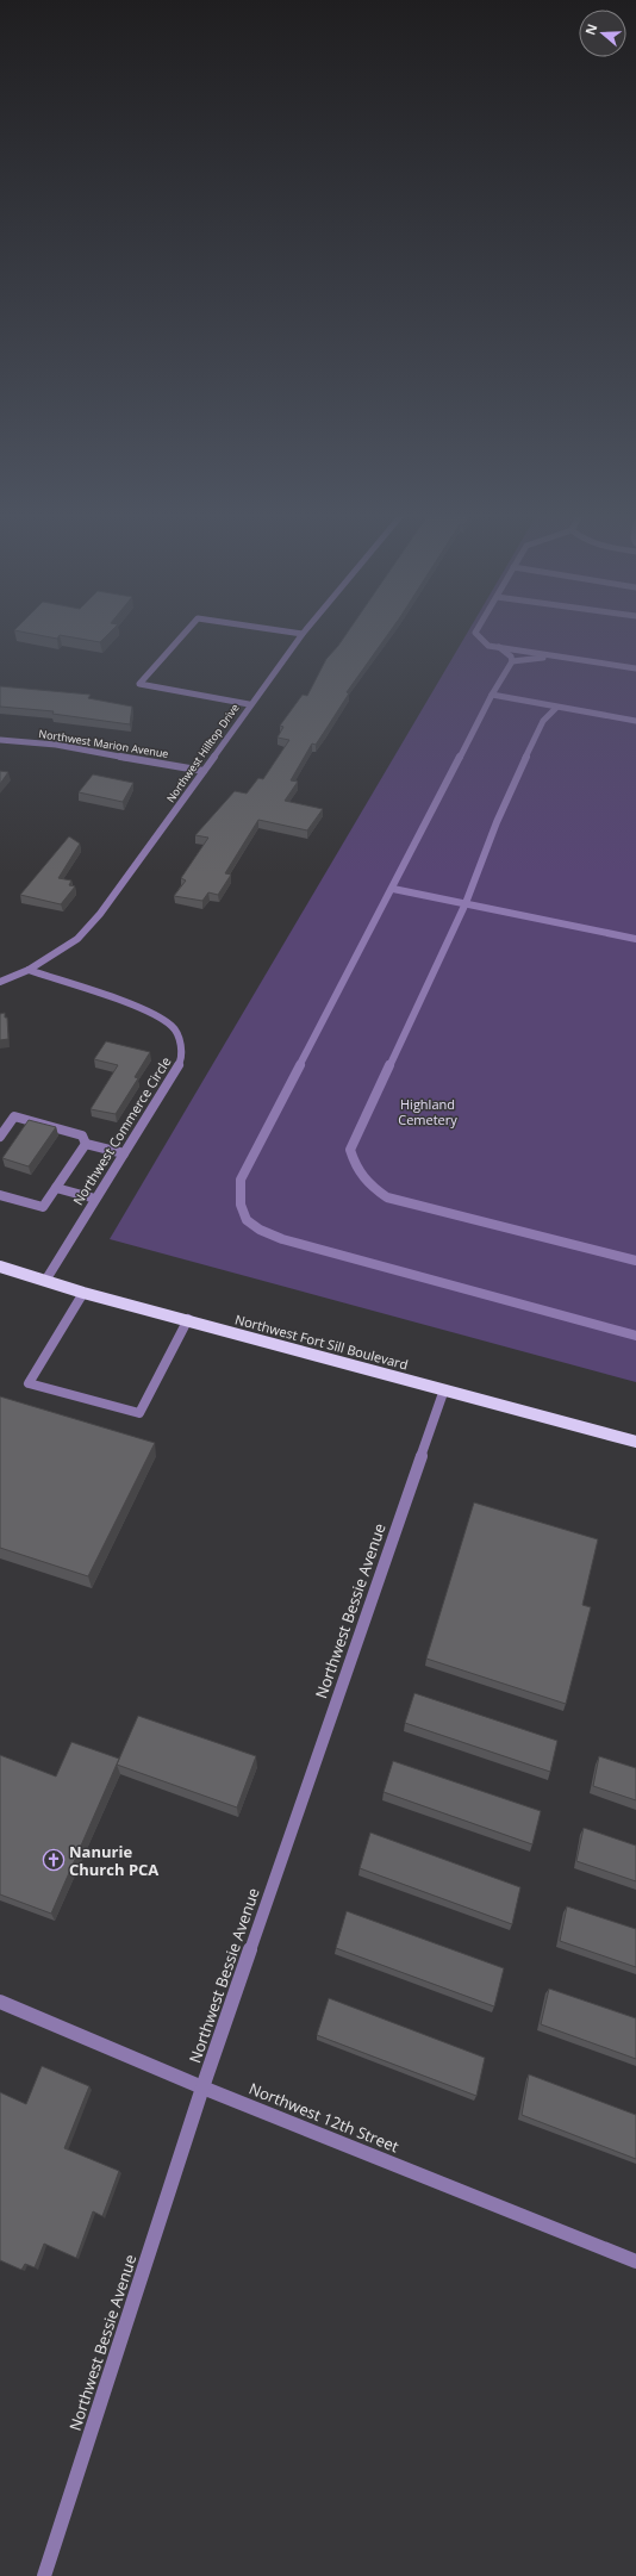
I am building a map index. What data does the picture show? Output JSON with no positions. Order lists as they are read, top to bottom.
{
  "streets": {
    "main road": ["Northwest Fort Sill Boulevard"],
    "street": [
      "Northwest Marion Avenue",
      "Northwest Hilltop Drive",
      "Northwest Commerce Circle",
      "Northwest Bessie Avenue",
      "Northwest 12th Street"
    ]
  },
  "crossings": [
    ["Northwest Marion Avenue", "Northwest Hilltop Drive"],
    ["Northwest Hilltop Drive", "Northwest Commerce Circle"],
    ["Northwest Commerce Circle", "Northwest Fort Sill Boulevard"],
    ["Northwest Fort Sill Boulevard", "Northwest Bessie Avenue"],
    ["Northwest Bessie Avenue", "Northwest 12th Street"]
  ],
  "parks": ["Highland Cemetery"],
  "places": {
    "church": ["Nanurie Church PCA"]
  },
  "north": "left"
}
